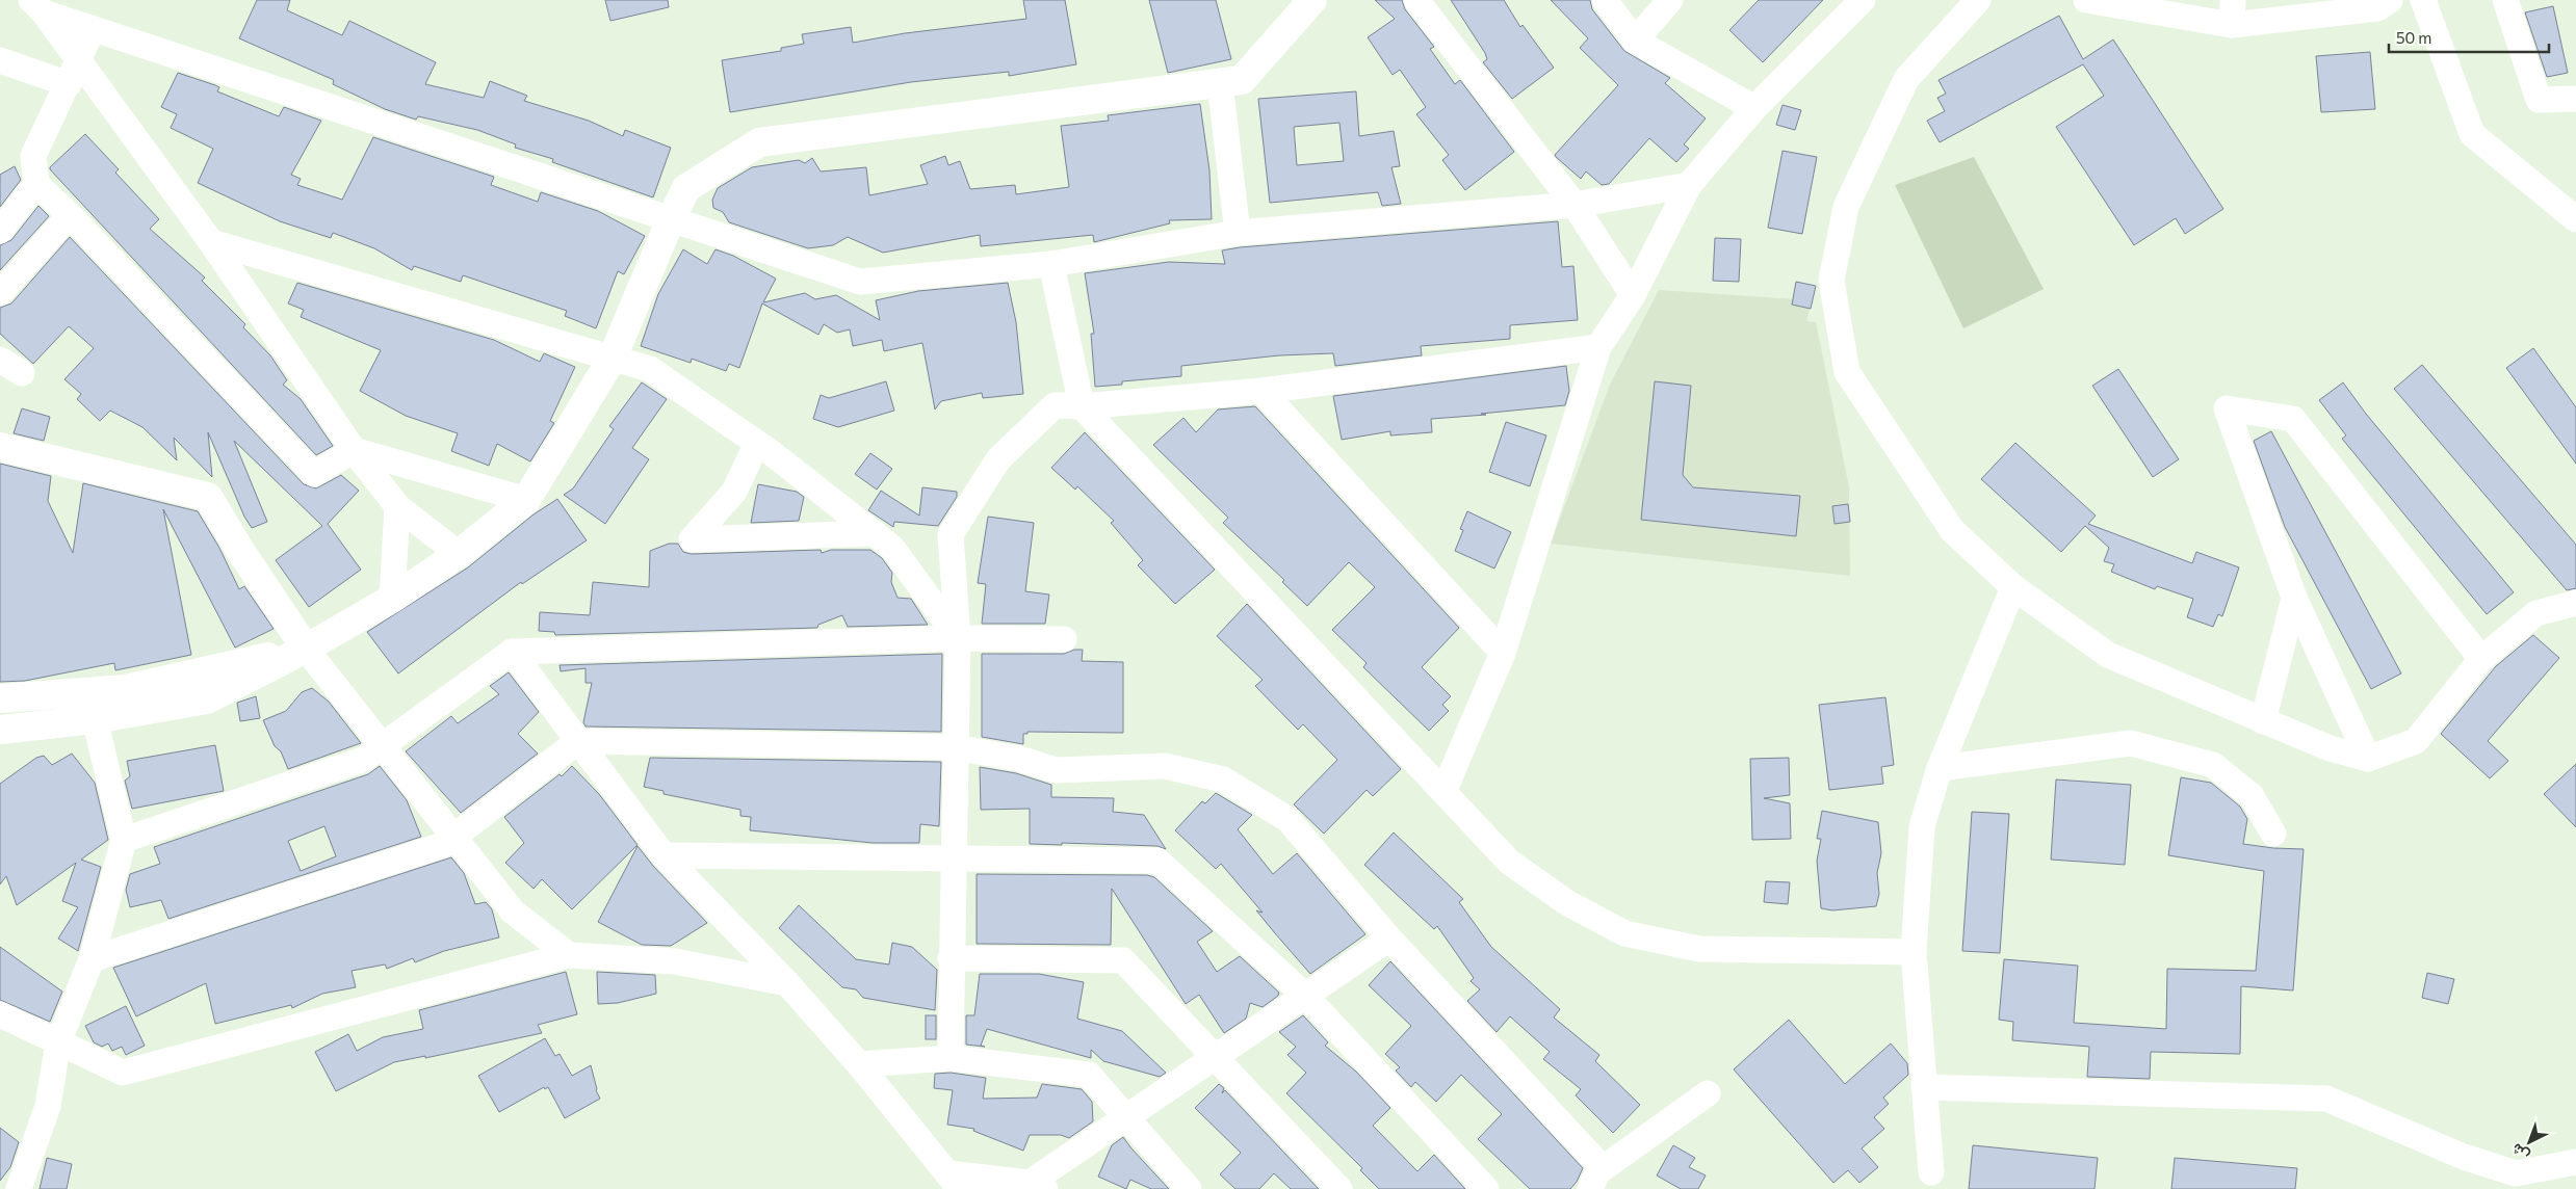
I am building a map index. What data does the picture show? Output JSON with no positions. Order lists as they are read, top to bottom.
{
  "scale_bar": "50 m",
  "north": "bottom left"
}
